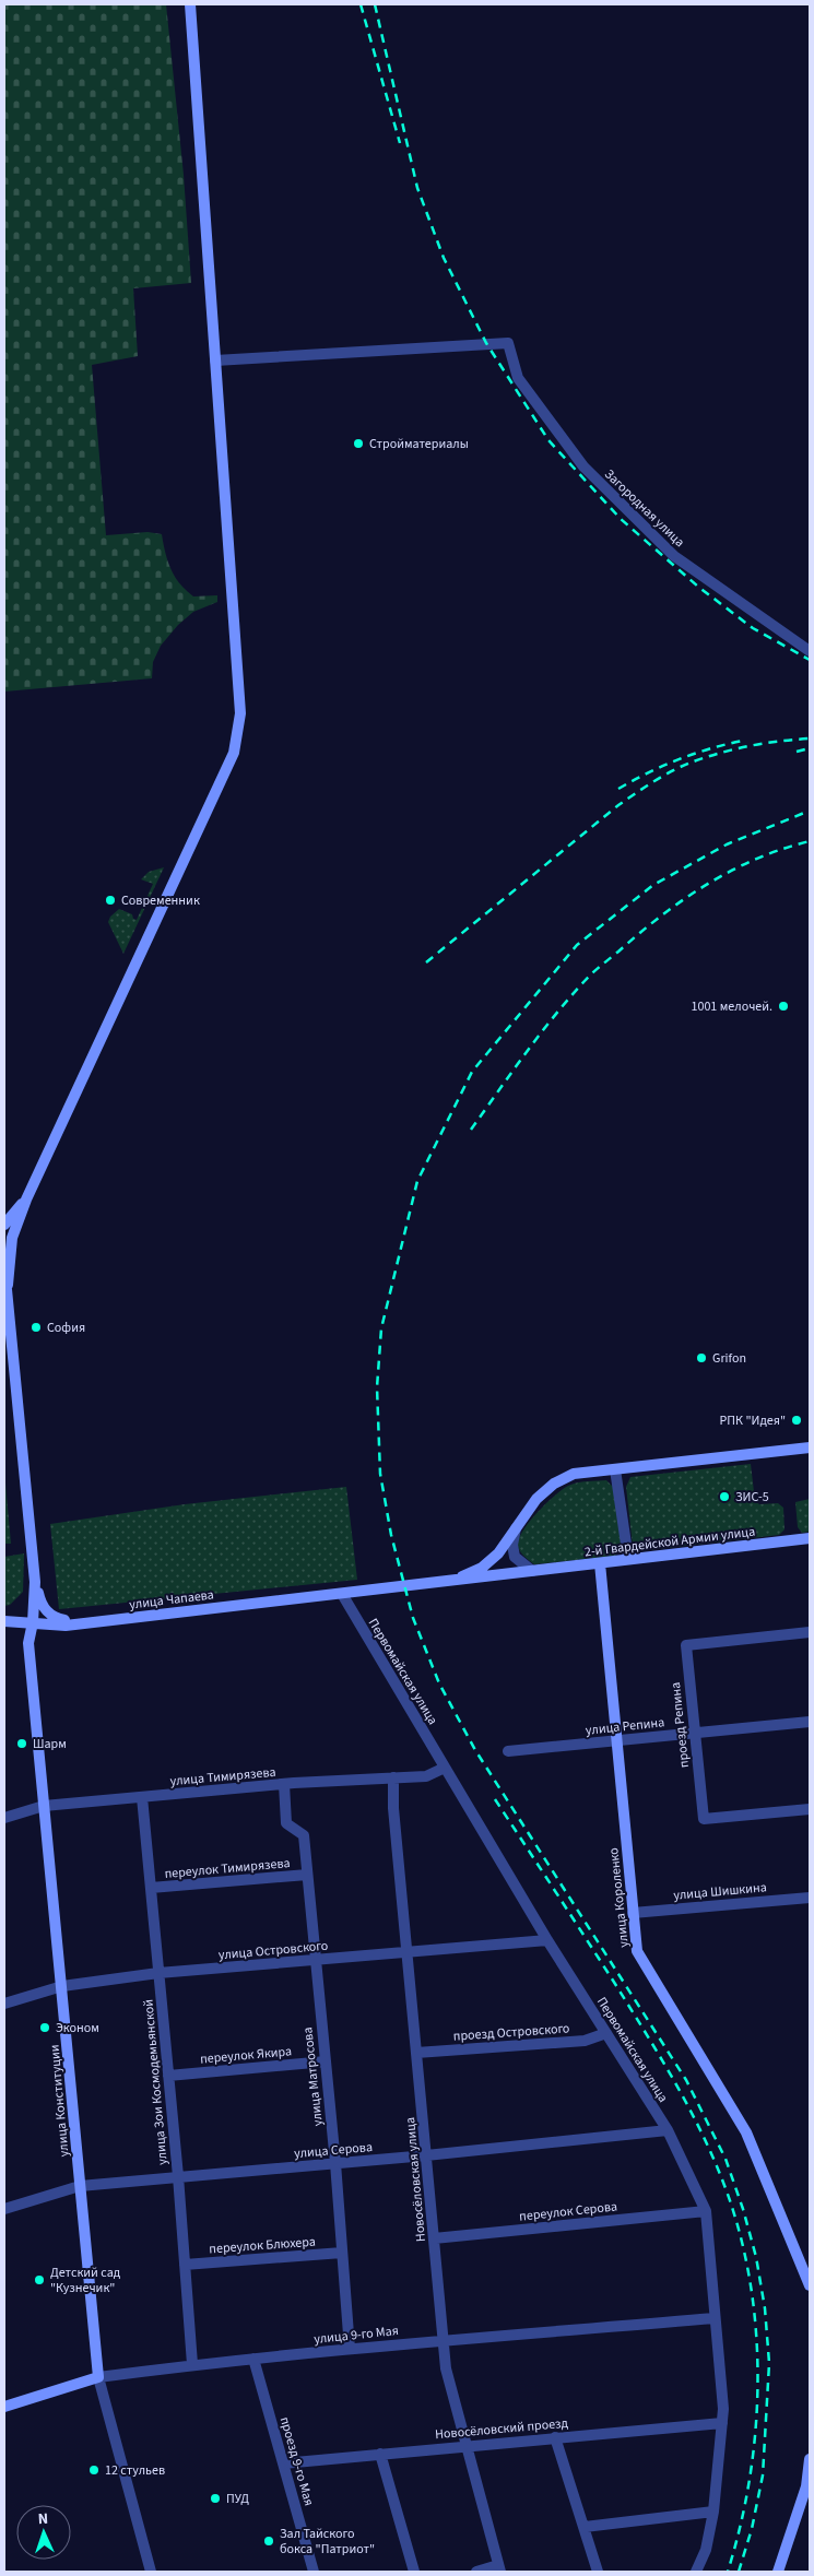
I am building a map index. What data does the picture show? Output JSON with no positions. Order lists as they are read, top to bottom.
{
  "streets": {
    "main road": [
      "2-й Гвардейской Армии улица",
      "улица Чапаева",
      "улица Короленко",
      "улица Конституции",
      "улица 9-го Мая"
    ],
    "street": [
      "Загородная улица",
      "Первомайская улица",
      "проезд Репина",
      "улица Репина",
      "улица Тимирязева",
      "переулок Тимирязева",
      "улица Шишкина",
      "улица Островского",
      "проезд Островского",
      "переулок Якира",
      "улица Матросова",
      "улица Зои Космодемьянской",
      "улица Серова",
      "Новосёловская улица",
      "переулок Серова",
      "переулок Блюхера",
      "Новосёловский проезд",
      "проезд 9-го Мая"
    ]
  },
  "crossings": [
    ["2-й Гвардейской Армии улица", "улица Чапаева"],
    ["2-й Гвардейской Армии улица", "улица Короленко"],
    ["улица Чапаева", "Первомайская улица"],
    ["улица Чапаева", "улица Конституции"],
    ["Первомайская улица", "улица Тимирязева"],
    ["Первомайская улица", "улица Островского"],
    ["Первомайская улица", "проезд Островского"],
    ["Первомайская улица", "улица Серова"],
    ["Первомайская улица", "переулок Серова"],
    ["Первомайская улица", "улица 9-го Мая"],
    ["Первомайская улица", "Новосёловский проезд"],
    ["проезд Репина", "улица Репина"],
    ["улица Репина", "улица Короленко"],
    ["улица Тимирязева", "улица Матросова"],
    ["улица Тимирязева", "улица Зои Космодемьянской"],
    ["улица Тимирязева", "улица Конституции"],
    ["улица Тимирязева", "Новосёловская улица"],
    ["переулок Тимирязева", "улица Матросова"],
    ["переулок Тимирязева", "улица Зои Космодемьянской"],
    ["улица Шишкина", "улица Короленко"],
    ["улица Островского", "улица Матросова"],
    ["улица Островского", "улица Зои Космодемьянской"],
    ["улица Островского", "улица Конституции"],
    ["улица Островского", "Новосёловская улица"],
    ["проезд Островского", "Новосёловская улица"],
    ["переулок Якира", "улица Матросова"],
    ["переулок Якира", "улица Зои Космодемьянской"],
    ["улица Матросова", "улица Серова"],
    ["улица Матросова", "переулок Блюхера"],
    ["улица Матросова", "улица 9-го Мая"],
    ["улица Зои Космодемьянской", "улица Серова"],
    ["улица Зои Космодемьянской", "переулок Блюхера"],
    ["улица Зои Космодемьянской", "улица 9-го Мая"],
    ["улица Конституции", "улица Серова"],
    ["улица Конституции", "улица 9-го Мая"],
    ["улица Серова", "Новосёловская улица"],
    ["Новосёловская улица", "переулок Серова"],
    ["Новосёловская улица", "улица 9-го Мая"],
    ["Новосёловская улица", "Новосёловский проезд"],
    ["улица 9-го Мая", "проезд 9-го Мая"],
    ["Новосёловский проезд", "проезд 9-го Мая"]
  ],
  "places": [
    "Стройматериалы",
    "Современник",
    "1001 мелочей.",
    "София",
    "Grifon",
    "РПК \"Идея\"",
    "ЗИС-5",
    "Шарм",
    "Эконом",
    "Детский сад \"Кузнечик\"",
    "12 стульев",
    "ПУД",
    "Зал Тайского бокса \"Патриот\""
  ],
  "north": "top"
}
